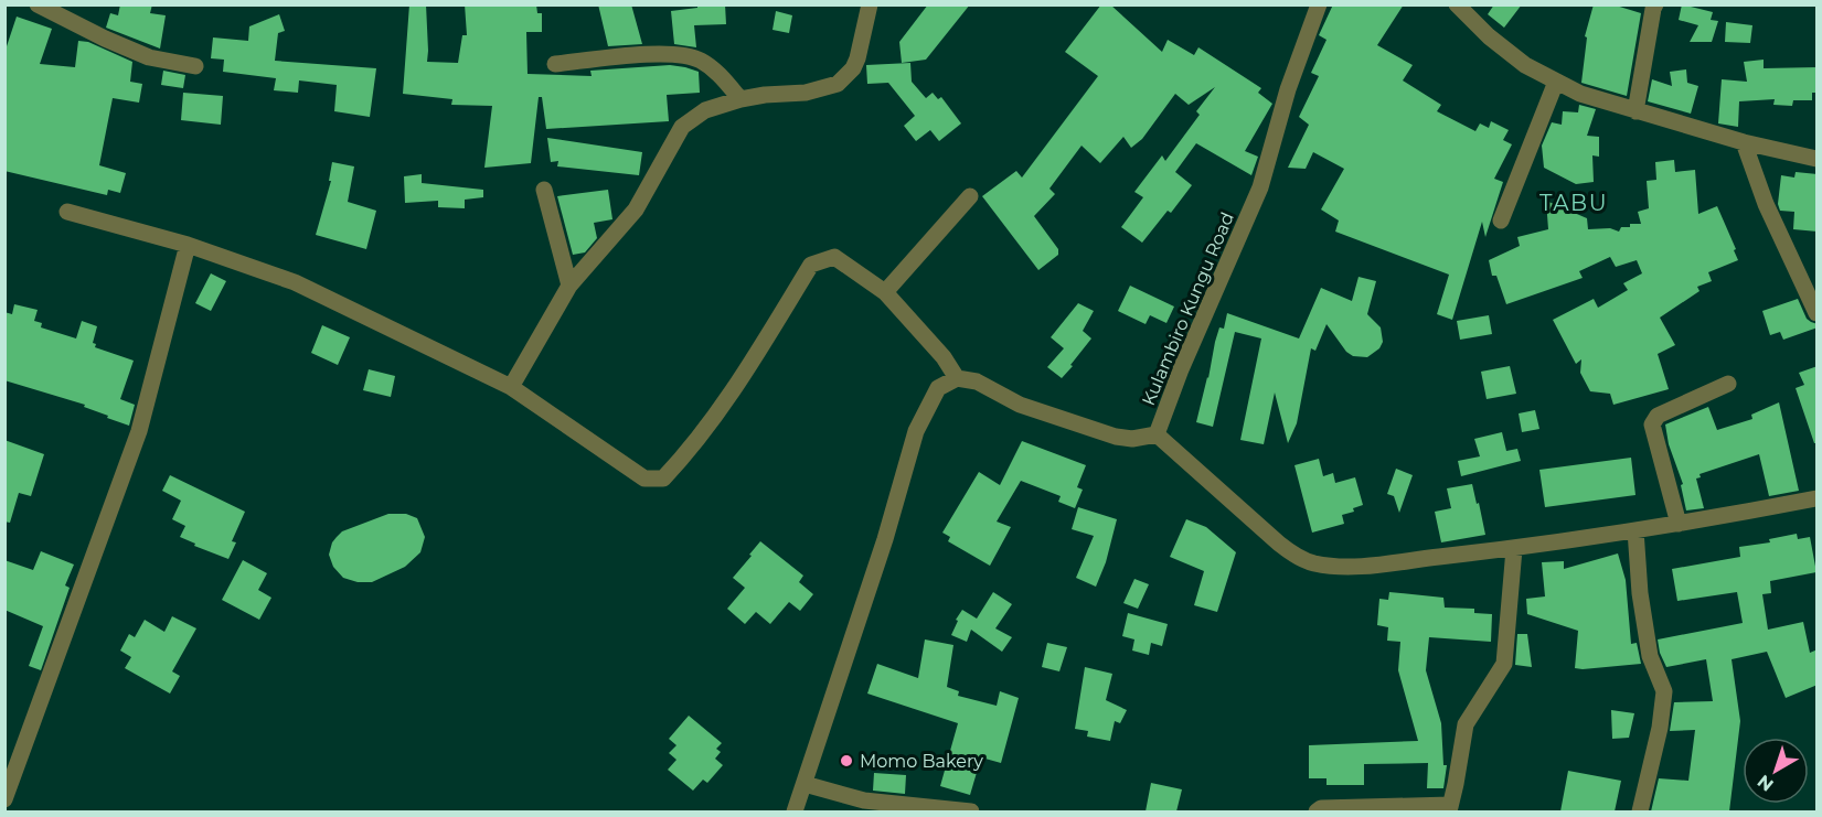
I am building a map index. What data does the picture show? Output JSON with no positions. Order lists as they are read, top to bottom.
{
  "streets": {
    "street": ["Kulambiro Kungu Road"]
  },
  "districts": ["TABU"],
  "places": ["Momo Bakery"],
  "north": "bottom left"
}
